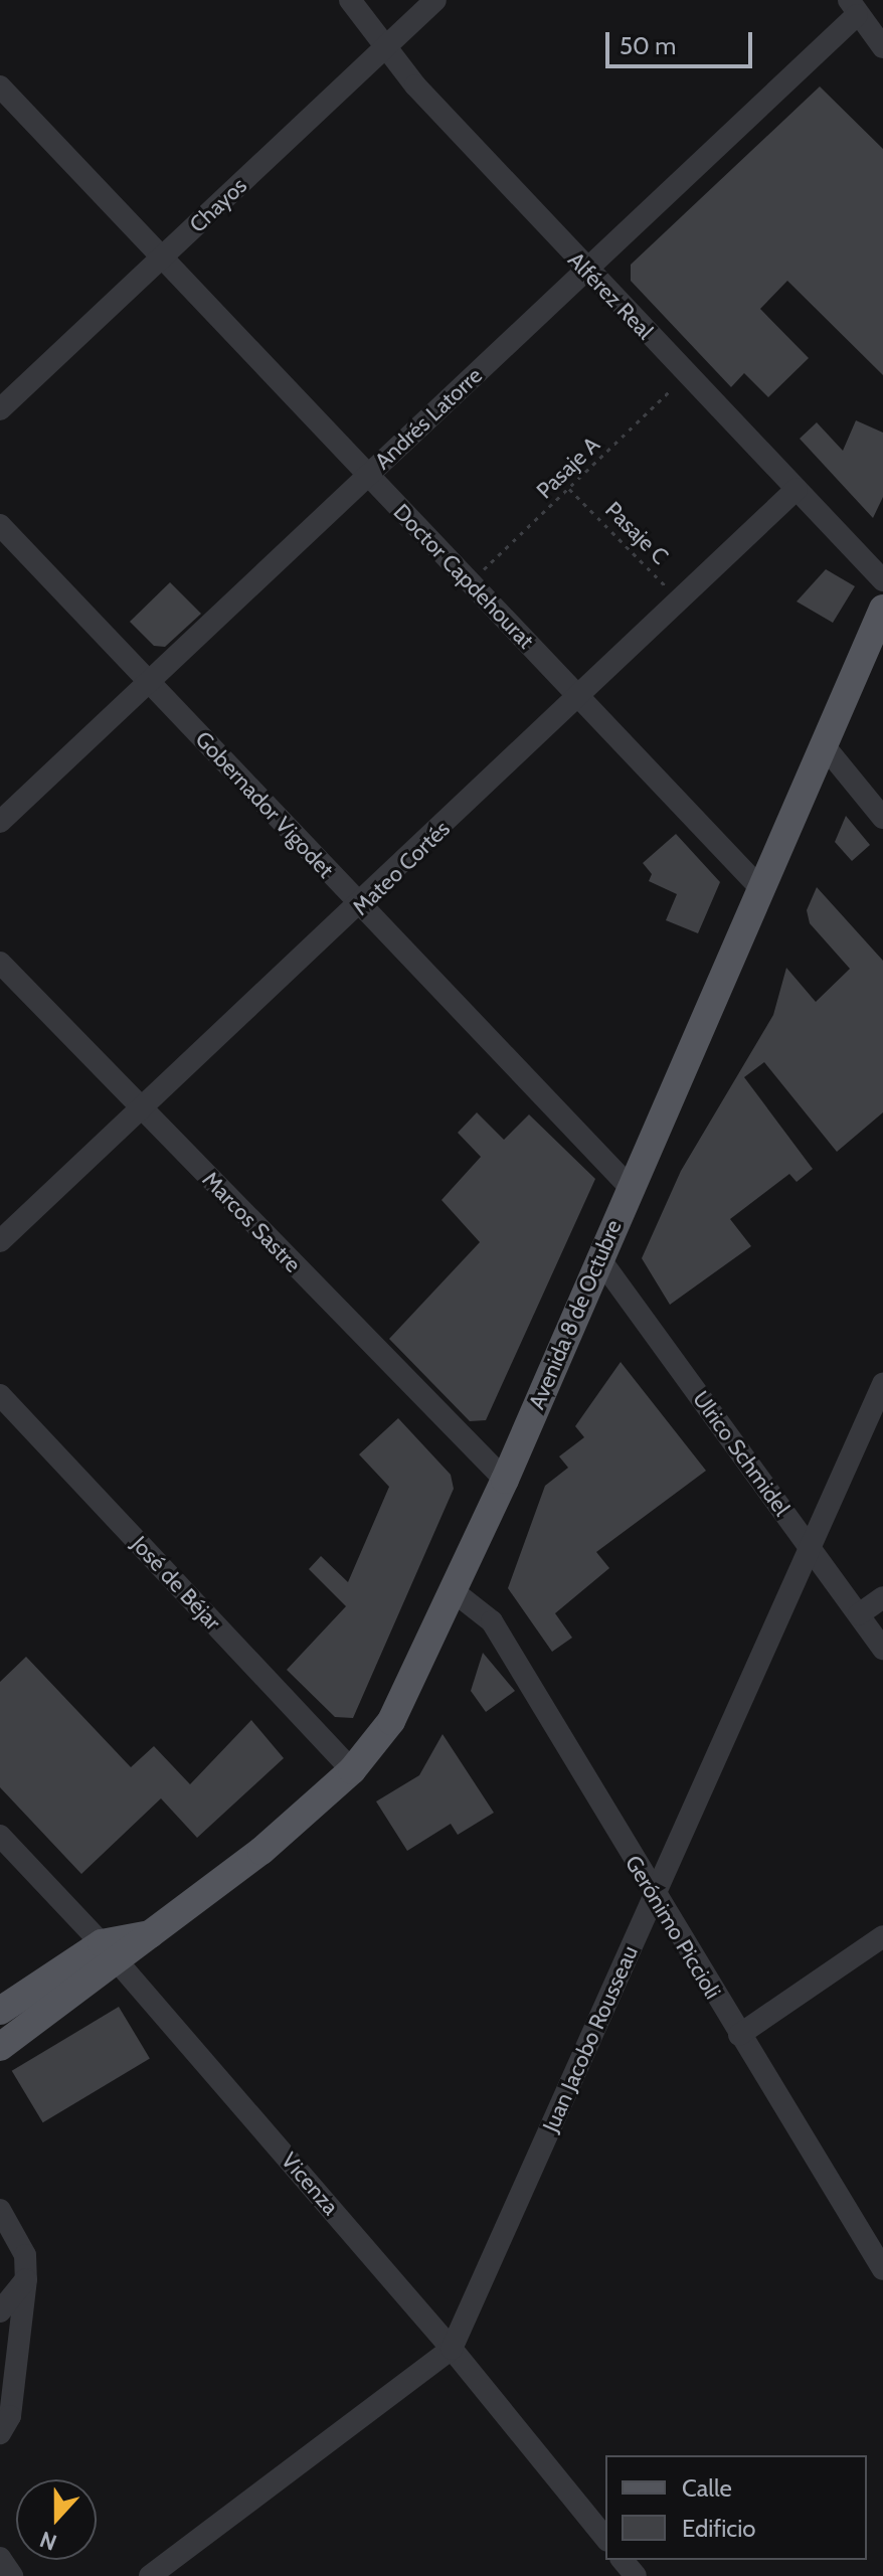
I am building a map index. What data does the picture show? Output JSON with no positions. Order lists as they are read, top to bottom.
{
  "streets": {
    "main road": ["Avenida 8 de Octubre"],
    "street": [
      "Chayos",
      "Alférez Real",
      "Andrés Latorre",
      "Doctor Capdehourat",
      "Gobernador Vigodet",
      "Mateo Cortés",
      "Marcos Sastre",
      "Ulrico Schmidel",
      "José de Béjar",
      "Gerónimo Piccioli",
      "Juan Jacobo Rousseau",
      "Vicenza"
    ],
    "path": ["Pasaje A", "Pasaje C"]
  },
  "crossings": [
    ["Chayos", "Alférez Real"],
    ["Chayos", "Doctor Capdehourat"],
    ["Alférez Real", "Andrés Latorre"],
    ["Alférez Real", "Pasaje A"],
    ["Alférez Real", "Mateo Cortés"],
    ["Andrés Latorre", "Doctor Capdehourat"],
    ["Andrés Latorre", "Gobernador Vigodet"],
    ["Pasaje A", "Pasaje C"],
    ["Pasaje A", "Doctor Capdehourat"],
    ["Pasaje C", "Mateo Cortés"],
    ["Doctor Capdehourat", "Mateo Cortés"],
    ["Doctor Capdehourat", "Avenida 8 de Octubre"],
    ["Gobernador Vigodet", "Mateo Cortés"],
    ["Gobernador Vigodet", "Avenida 8 de Octubre"],
    ["Mateo Cortés", "Marcos Sastre"],
    ["Marcos Sastre", "Avenida 8 de Octubre"],
    ["Avenida 8 de Octubre", "Ulrico Schmidel"],
    ["Avenida 8 de Octubre", "José de Béjar"],
    ["Avenida 8 de Octubre", "Gerónimo Piccioli"],
    ["Avenida 8 de Octubre", "Vicenza"],
    ["Ulrico Schmidel", "Juan Jacobo Rousseau"],
    ["Gerónimo Piccioli", "Juan Jacobo Rousseau"],
    ["Juan Jacobo Rousseau", "Vicenza"]
  ],
  "legend": ["Calle", "Edificio"],
  "scale_bar": "50 m",
  "north": "bottom"
}
